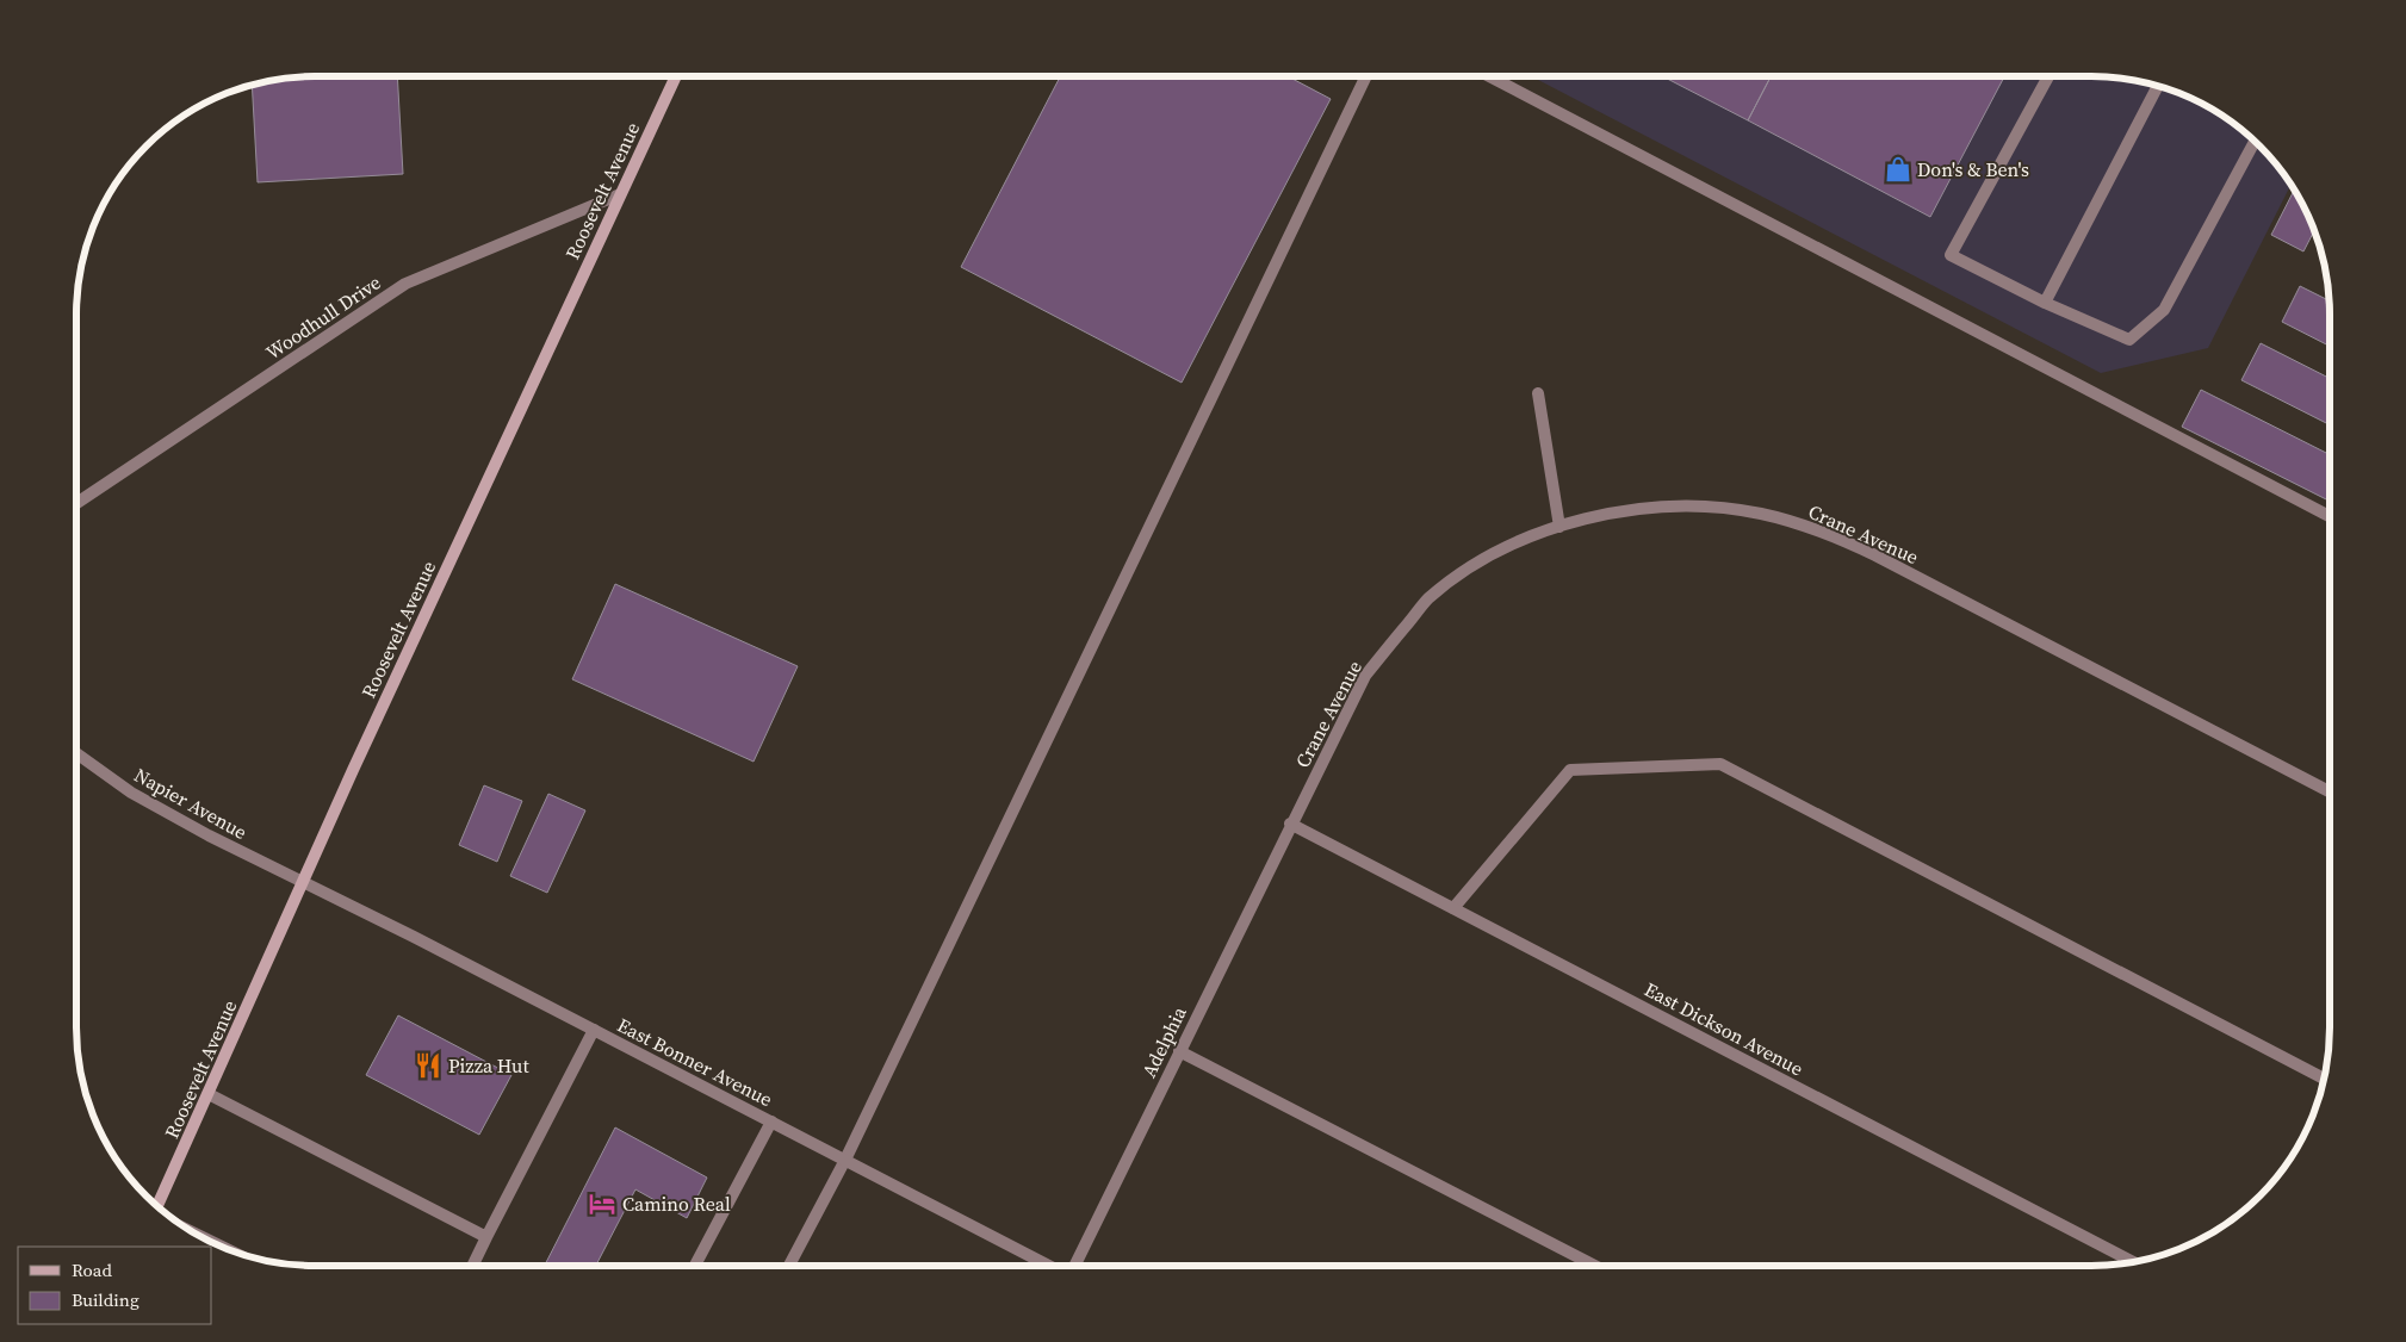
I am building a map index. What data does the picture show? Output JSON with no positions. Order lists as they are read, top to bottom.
{
  "streets": {
    "main road": ["Roosevelt Avenue"],
    "street": [
      "Woodhull Drive",
      "Crane Avenue",
      "Napier Avenue",
      "East Dickson Avenue",
      "Adelphia",
      "East Bonner Avenue"
    ]
  },
  "crossings": [
    ["Roosevelt Avenue", "Woodhull Drive"],
    ["Roosevelt Avenue", "Napier Avenue"],
    ["Roosevelt Avenue", "East Bonner Avenue"],
    ["Crane Avenue", "East Dickson Avenue"],
    ["Crane Avenue", "Adelphia"],
    ["Napier Avenue", "East Bonner Avenue"],
    ["East Dickson Avenue", "Adelphia"]
  ],
  "places": {
    "shop": ["Don's & Ben's"],
    "restaurant": ["Pizza Hut"],
    "hotel": ["Camino Real"]
  },
  "legend": ["Road", "Building"]
}
